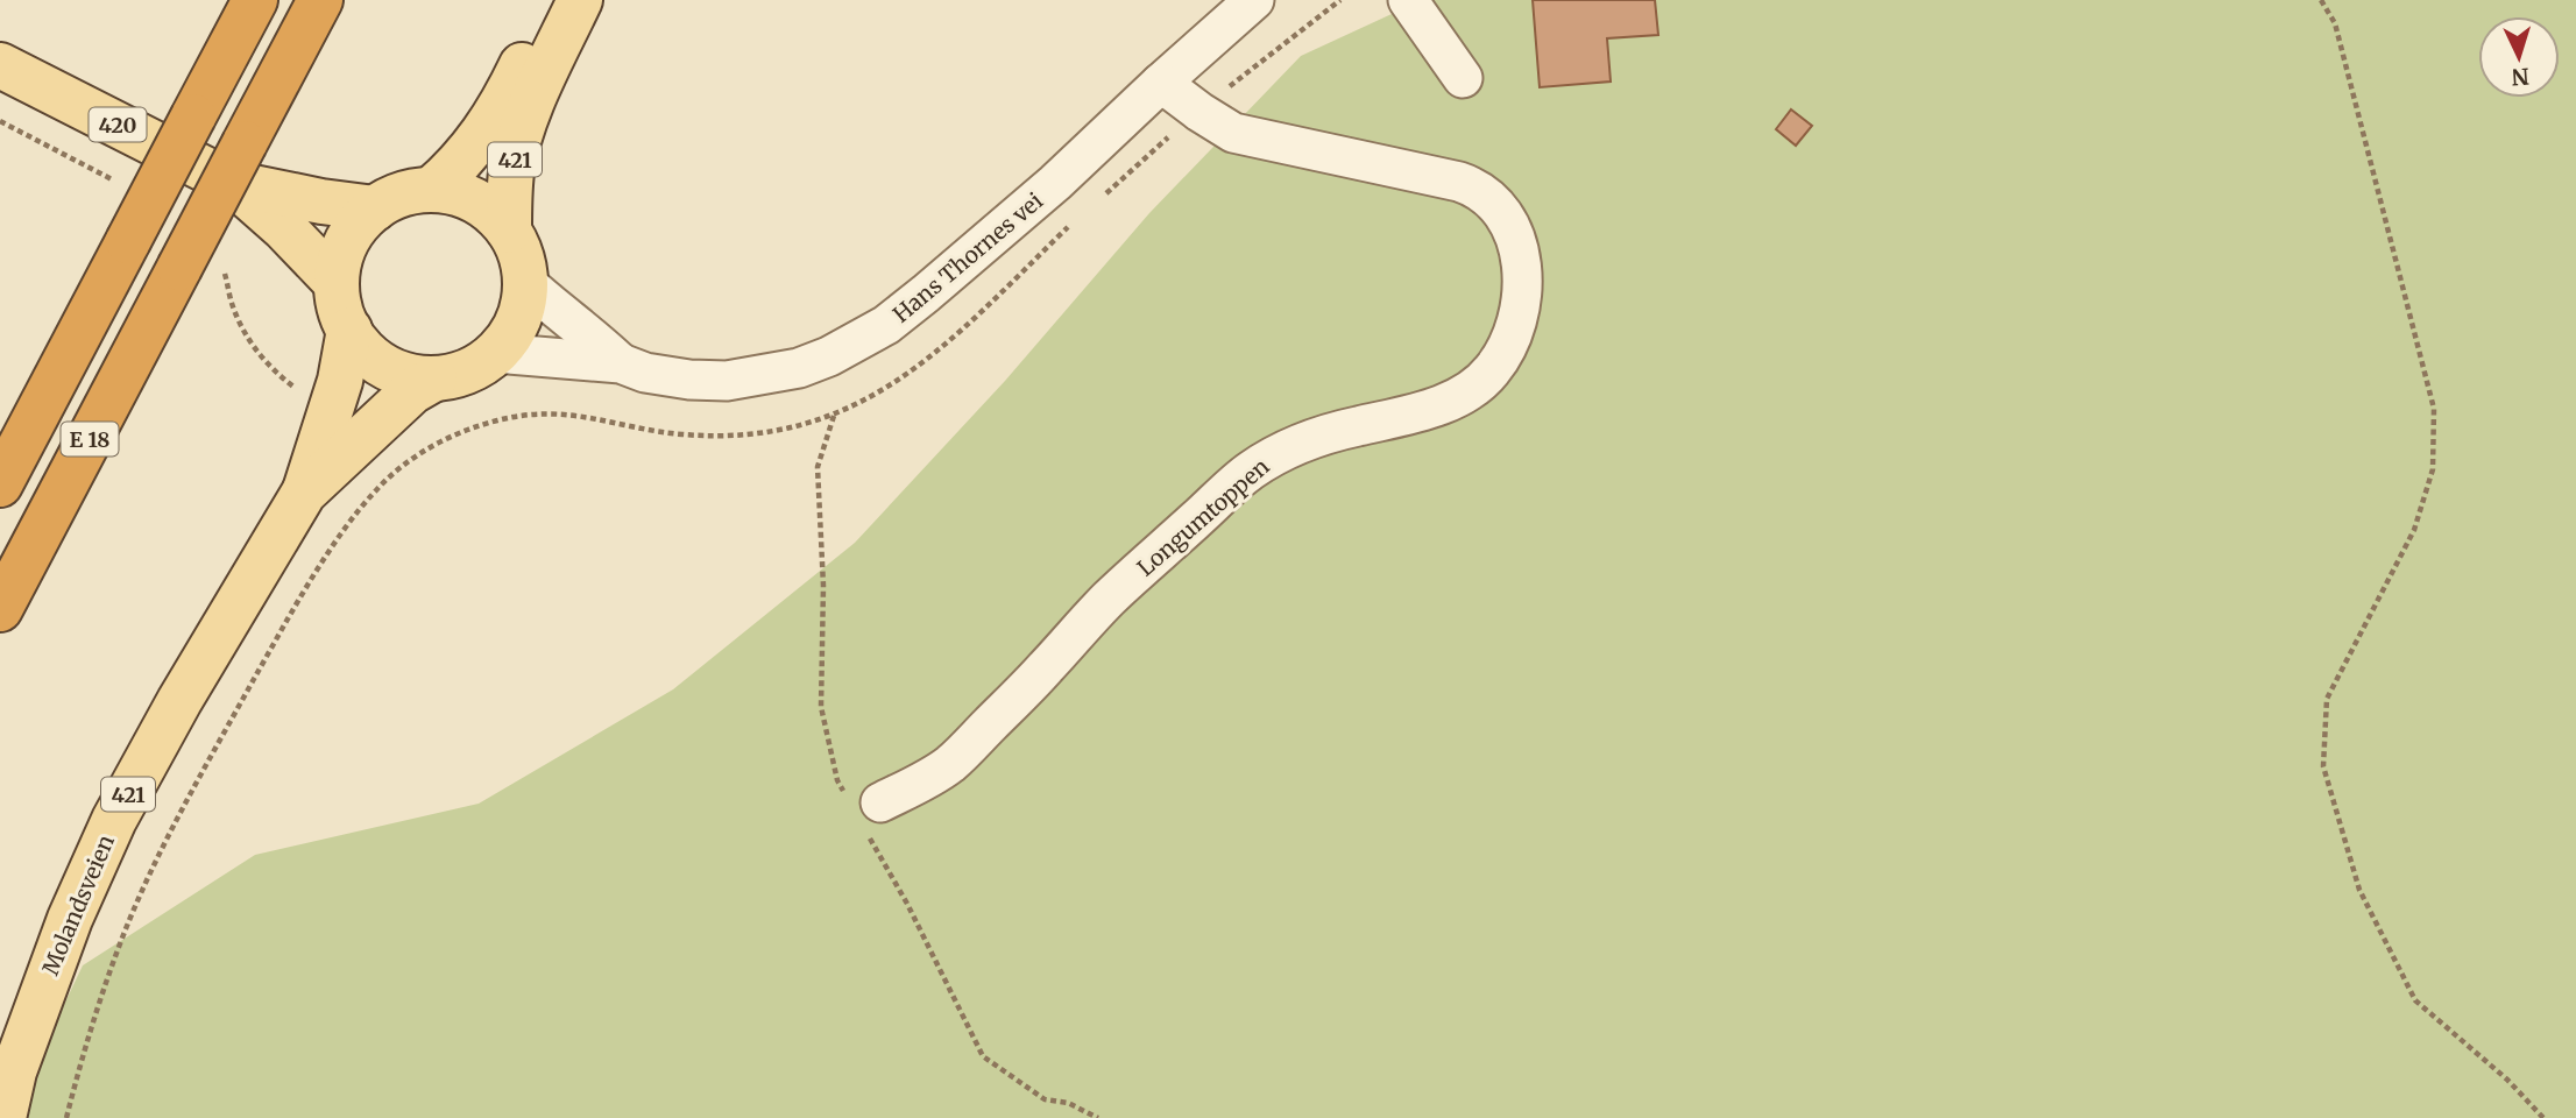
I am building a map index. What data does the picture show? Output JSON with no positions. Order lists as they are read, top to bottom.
{
  "streets": {
    "highway": ["E 18"],
    "main road": ["420", "421", "Molandsveien"],
    "street": ["Hans Thornes vei", "Longumtoppen"]
  },
  "crossings": [
    ["420", "421"],
    ["420", "Hans Thornes vei"],
    ["420", "E 18"],
    ["420", "Molandsveien"],
    ["421", "Hans Thornes vei"],
    ["421", "Molandsveien"],
    ["Hans Thornes vei", "Longumtoppen"],
    ["Hans Thornes vei", "Molandsveien"]
  ],
  "north": "bottom"
}
